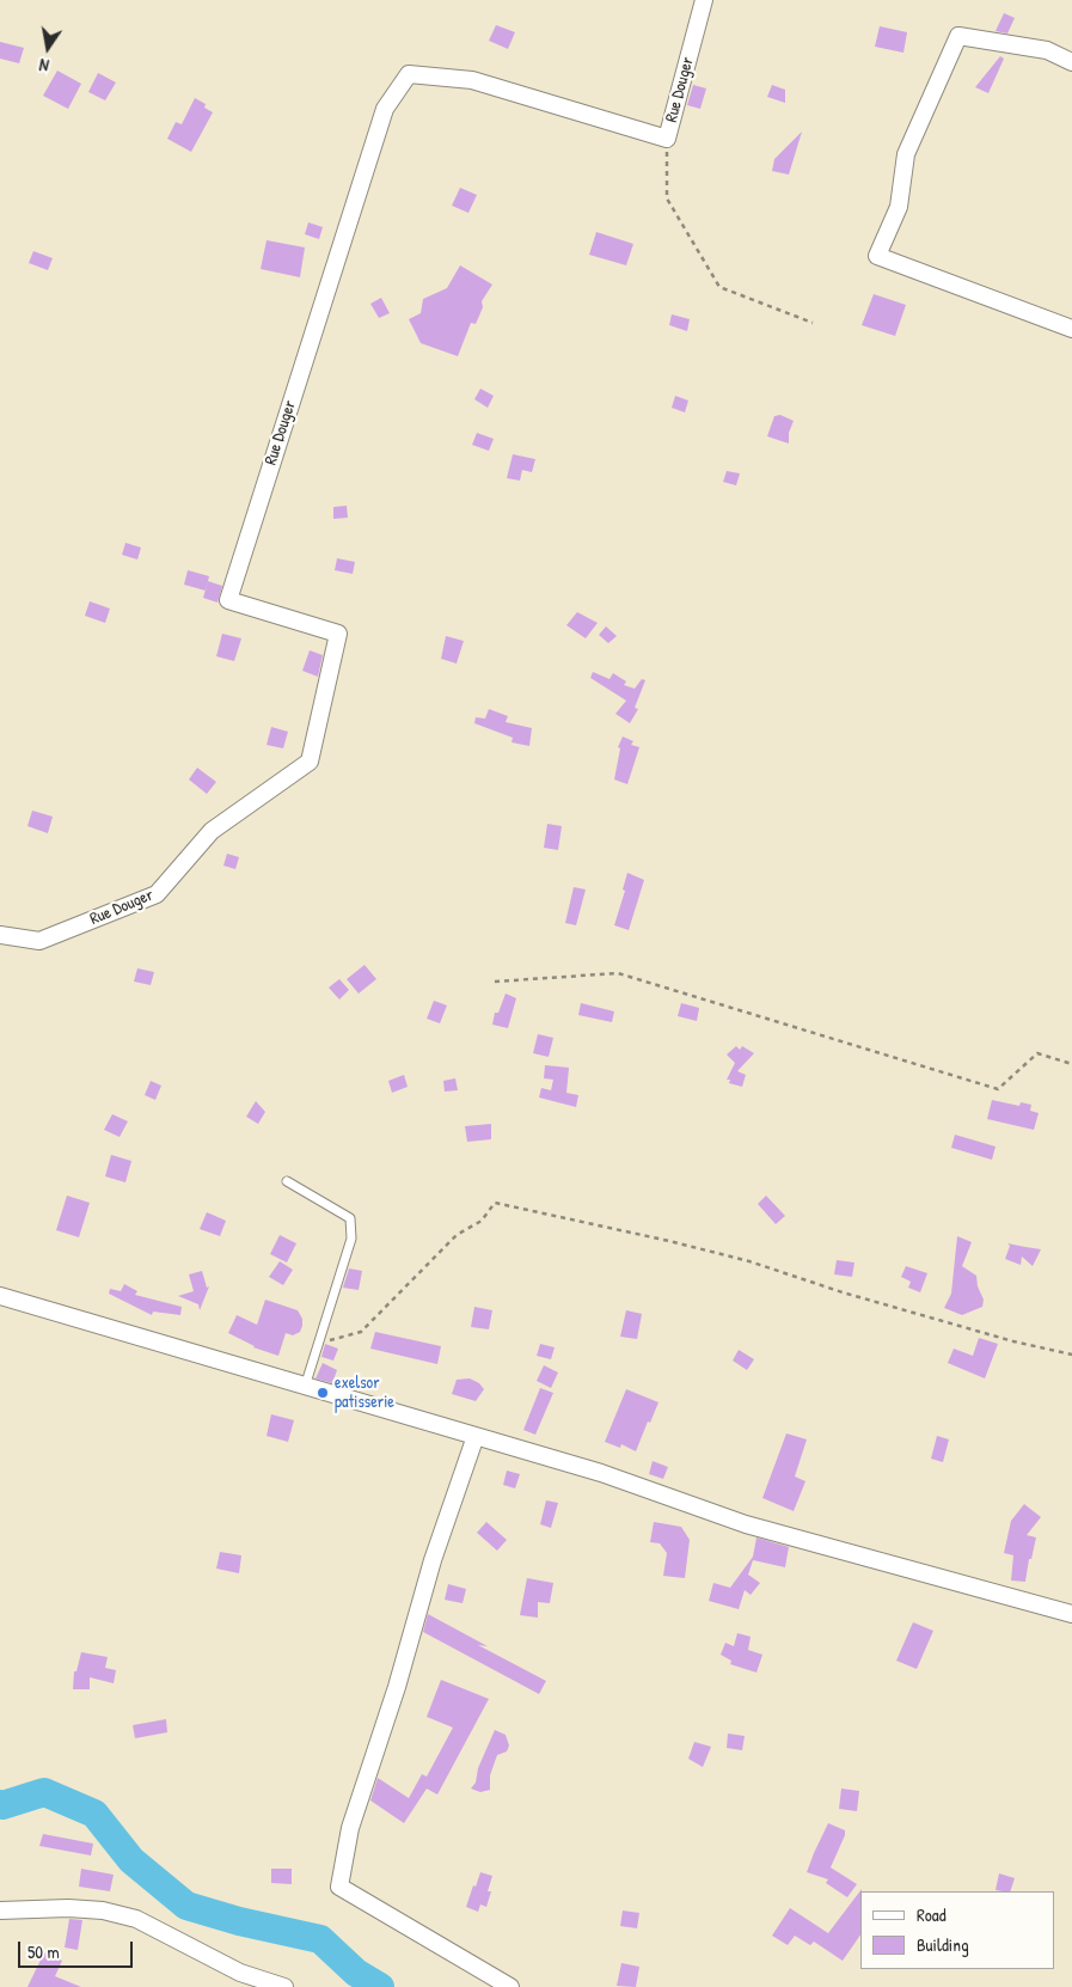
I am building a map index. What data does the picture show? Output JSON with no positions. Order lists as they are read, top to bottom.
{
  "streets": {
    "street": ["Rue Douger"]
  },
  "places": ["exelsor patisserie"],
  "legend": ["Road", "Building"],
  "scale_bar": "50 m",
  "north": "bottom"
}
